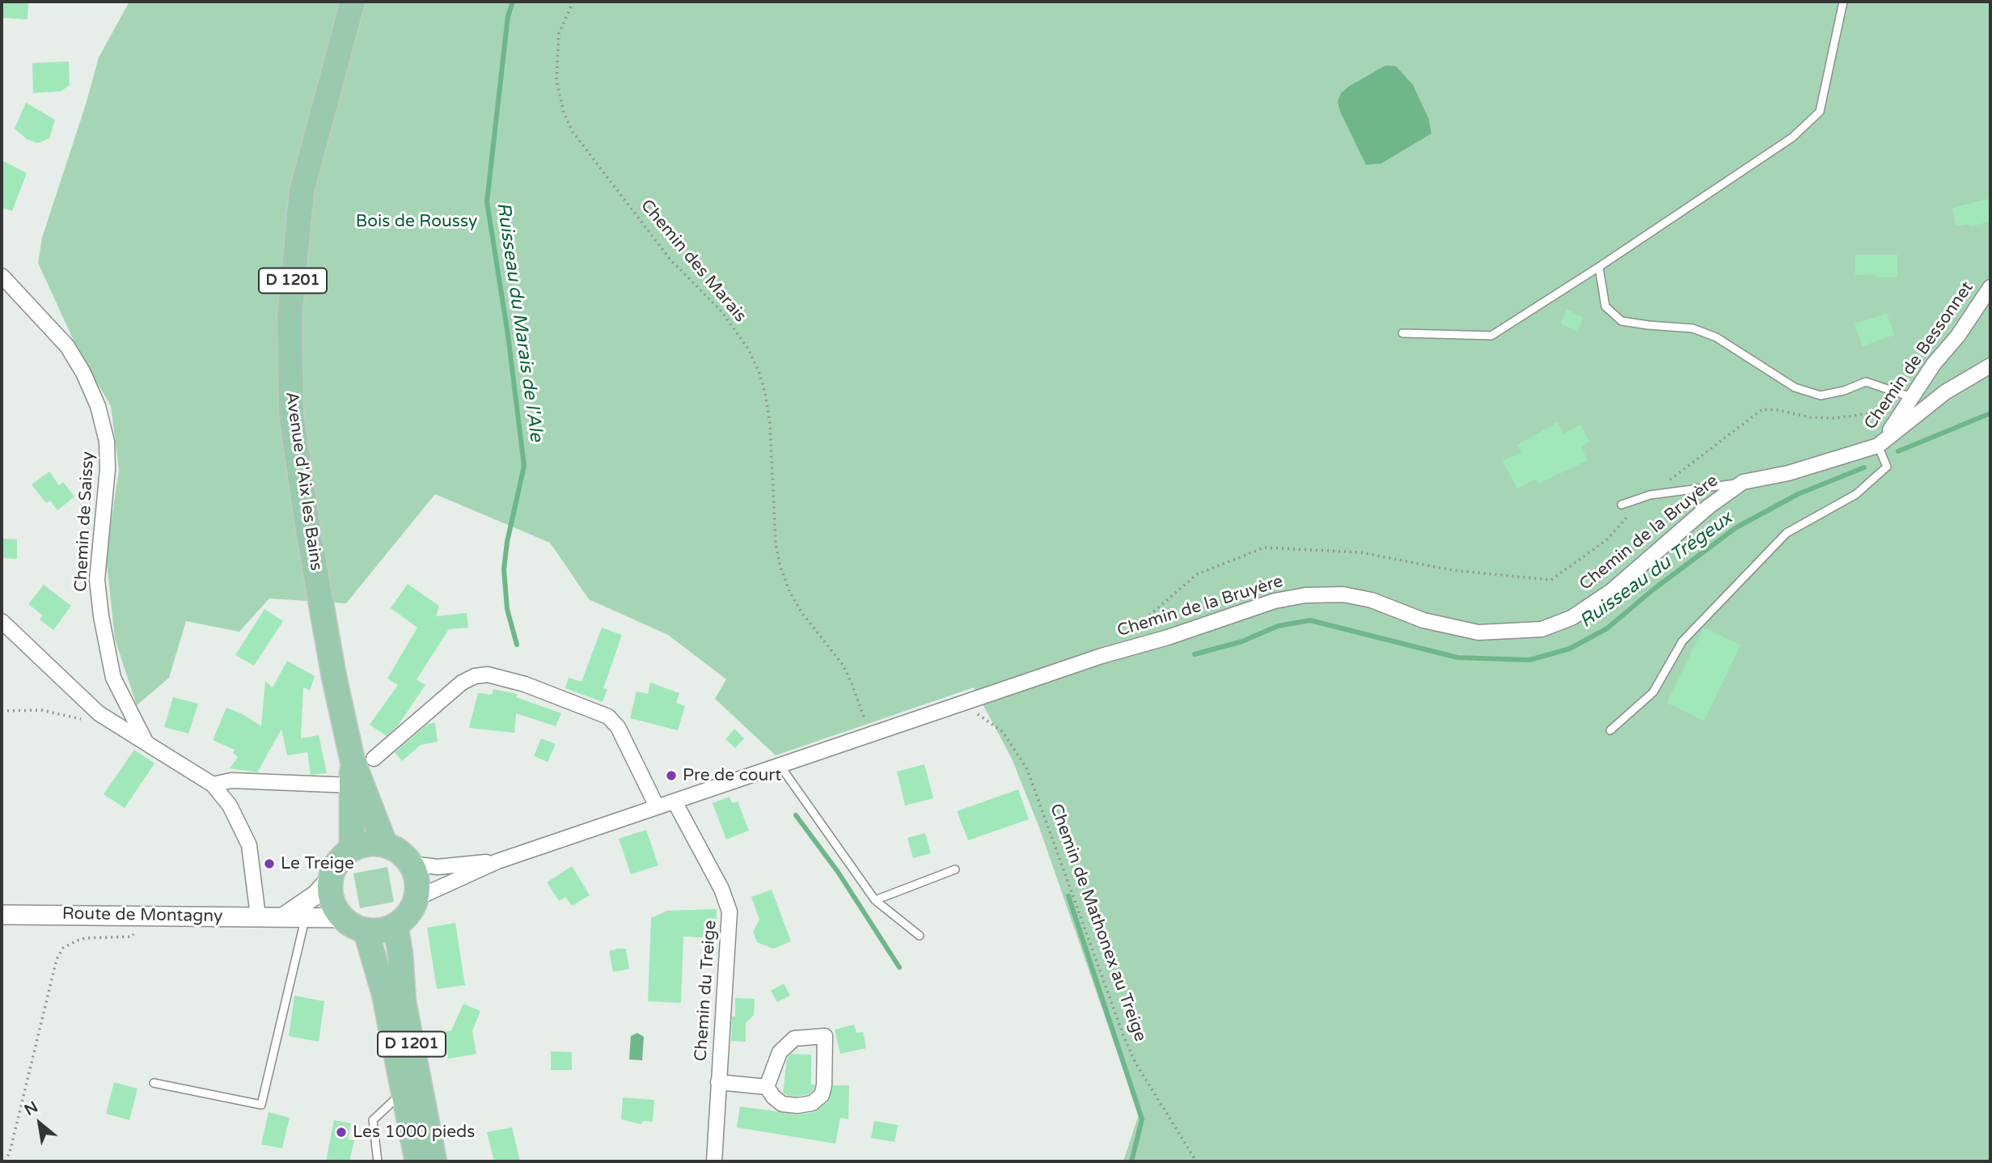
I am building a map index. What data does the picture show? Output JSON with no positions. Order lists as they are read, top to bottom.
{
  "streets": {
    "main road": ["D 1201", "Avenue d'Aix les Bains"],
    "street": [
      "Chemin de Bessonnet",
      "Chemin de Saissy",
      "Chemin de la Bruyère",
      "Route de Montagny",
      "Chemin du Treige"
    ],
    "path": ["Chemin des Marais", "Chemin de Mathonex au Treige"]
  },
  "crossings": [
    ["Chemin des Marais", "Chemin de la Bruyère"],
    ["D 1201", "Avenue d'Aix les Bains"],
    ["D 1201", "Route de Montagny"],
    ["Chemin de Bessonnet", "Chemin de la Bruyère"],
    ["Chemin de la Bruyère", "Chemin de Mathonex au Treige"],
    ["Chemin de la Bruyère", "Chemin du Treige"]
  ],
  "water": ["Ruisseau du Marais de l'Ale", "Ruisseau du Trégeux"],
  "parks": ["Bois de Roussy"],
  "places": ["Pre de court", "Le Treige", "Les 1000 pieds"],
  "north": "top left"
}
